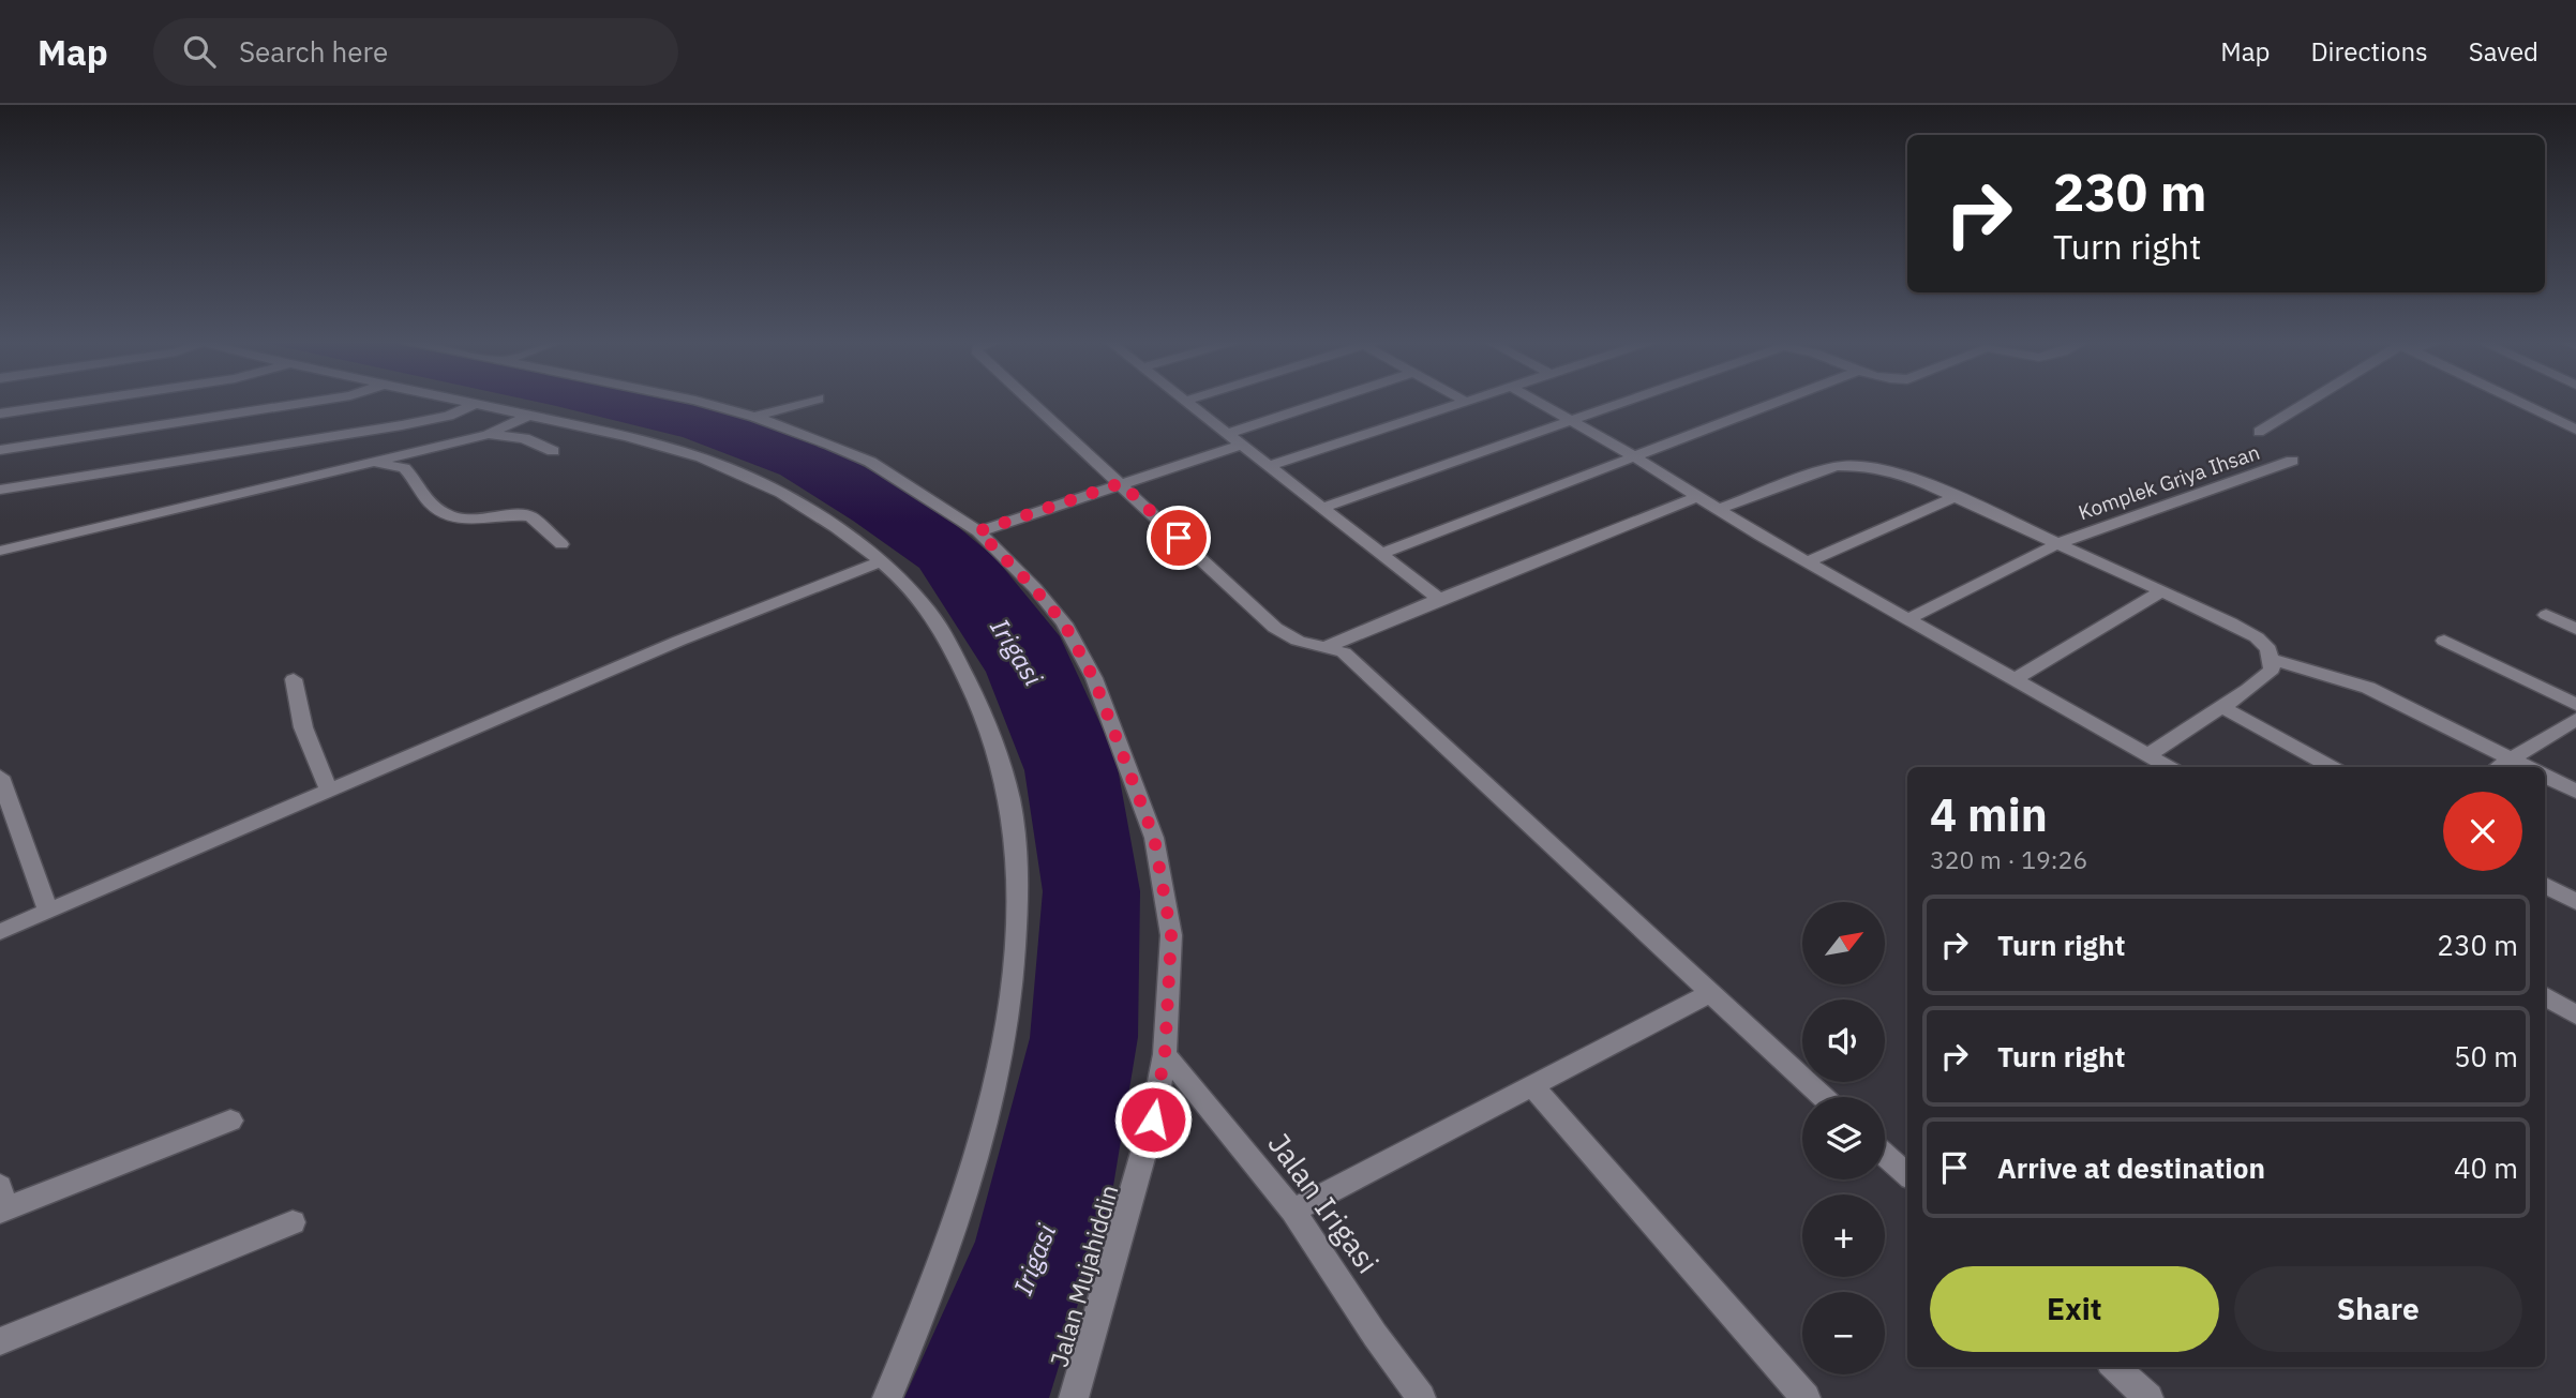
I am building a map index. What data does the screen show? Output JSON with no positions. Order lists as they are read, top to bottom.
{
  "streets": {
    "street": ["Komplek Griya Ihsan", "Jalan Irigasi", "Jalan Mujahiddin"]
  },
  "crossings": [
    ["Jalan Irigasi", "Jalan Mujahiddin"]
  ],
  "water": ["Irigasi"],
  "north": "top right",
  "page": {
    "header": "Map",
    "search": "Search here",
    "nav": ["Map", "Directions", "Saved"],
    "turn": ["230 m", "Turn right"],
    "heading": ["4 min", "320 m · 19:26"],
    "list": [
      {
        "name": "Turn right",
        "value": "230 m"
      },
      {
        "name": "Turn right",
        "value": "50 m"
      },
      {
        "name": "Arrive at destination",
        "value": "40 m"
      }
    ],
    "map_buttons": ["+", "−"],
    "buttons": ["Exit", "Share"]
  }
}
